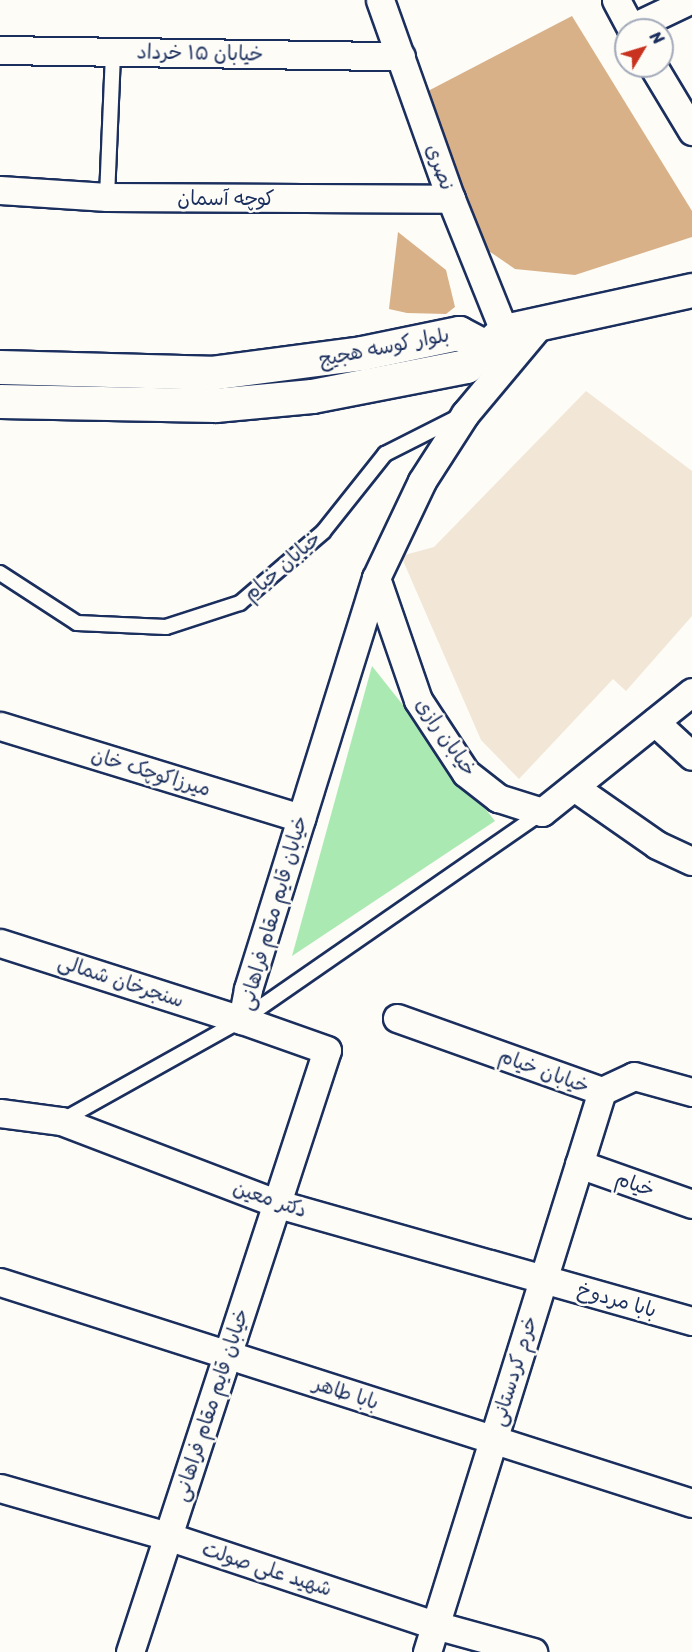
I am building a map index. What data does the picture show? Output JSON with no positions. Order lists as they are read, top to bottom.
{
  "streets": {
    "street": [
      "خیابان ۱۵ خرداد",
      "نصری",
      "کوچه آسمان",
      "بلوار کوسه هجیج",
      "خیابان خیام",
      "خیابان رازی",
      "میرزاکوچک خان",
      "خیابان قایم مقام فراهانی",
      "سنجرخان شمالی",
      "خیام",
      "دکتر معین",
      "بابا مردوخ",
      "خرم کردستانی",
      "بابا طاهر",
      "شهید علی صولت"
    ]
  },
  "crossings": [
    ["خیابان ۱۵ خرداد", "نصری"],
    ["نصری", "کوچه آسمان"],
    ["نصری", "بلوار کوسه هجیج"],
    ["خیابان خیام", "خیابان قایم مقام فراهانی"],
    ["خیابان خیام", "خرم کردستانی"],
    ["خیابان رازی", "خیابان قایم مقام فراهانی"],
    ["میرزاکوچک خان", "خیابان قایم مقام فراهانی"],
    ["خیابان قایم مقام فراهانی", "سنجرخان شمالی"],
    ["خیابان قایم مقام فراهانی", "دکتر معین"],
    ["خیابان قایم مقام فراهانی", "بابا طاهر"],
    ["خیابان قایم مقام فراهانی", "شهید علی صولت"],
    ["خیام", "خرم کردستانی"],
    ["دکتر معین", "بابا مردوخ"],
    ["دکتر معین", "خرم کردستانی"],
    ["بابا مردوخ", "خرم کردستانی"],
    ["خرم کردستانی", "بابا طاهر"],
    ["خرم کردستانی", "شهید علی صولت"]
  ],
  "north": "top right"
}
